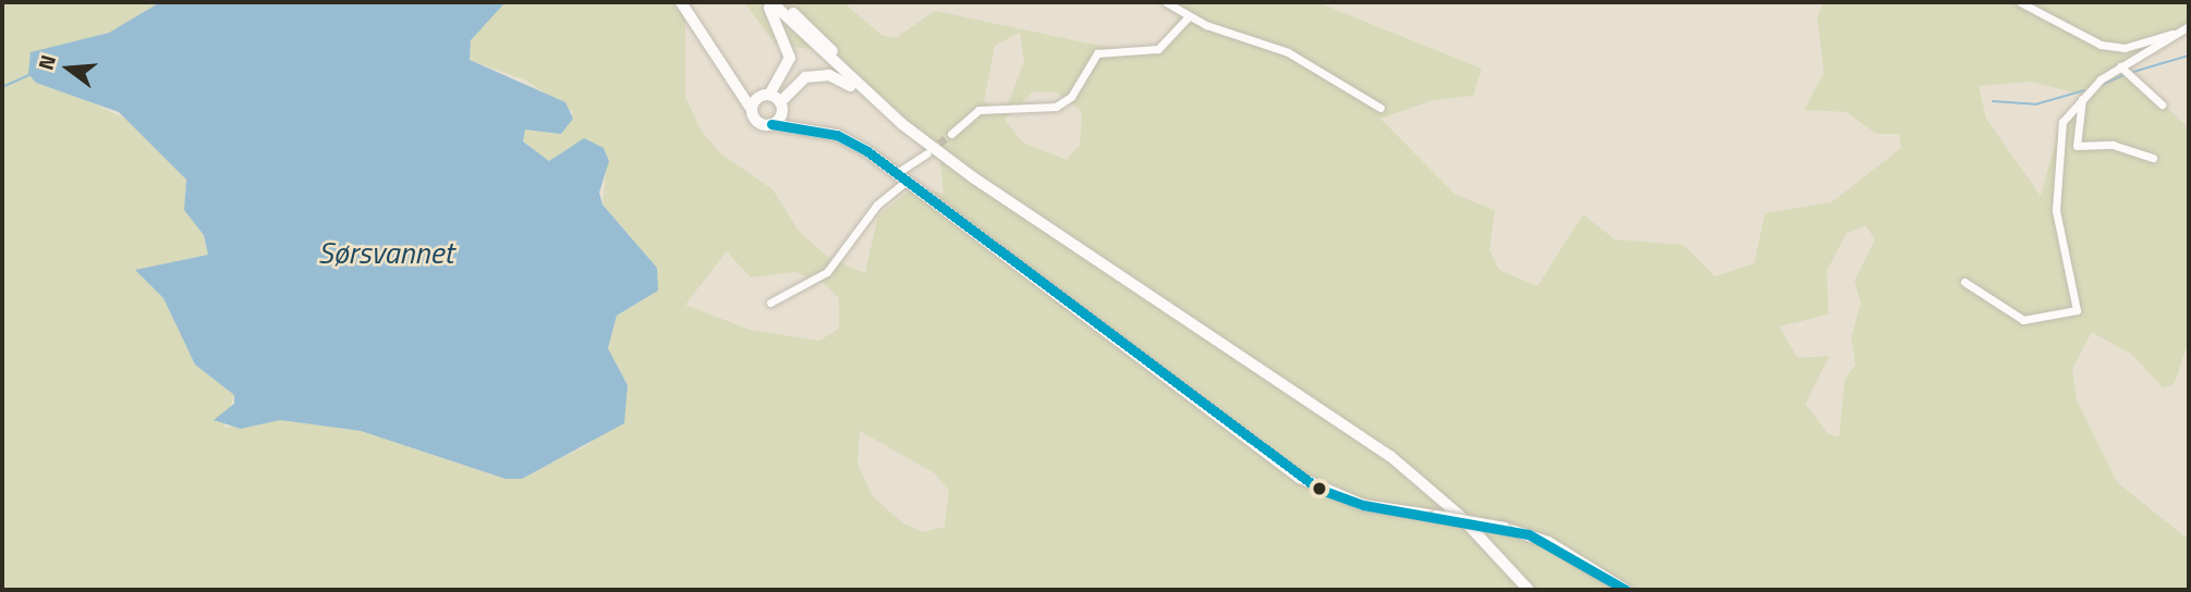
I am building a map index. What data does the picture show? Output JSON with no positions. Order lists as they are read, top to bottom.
{
  "water": ["Sørsvannet"],
  "north": "left"
}
